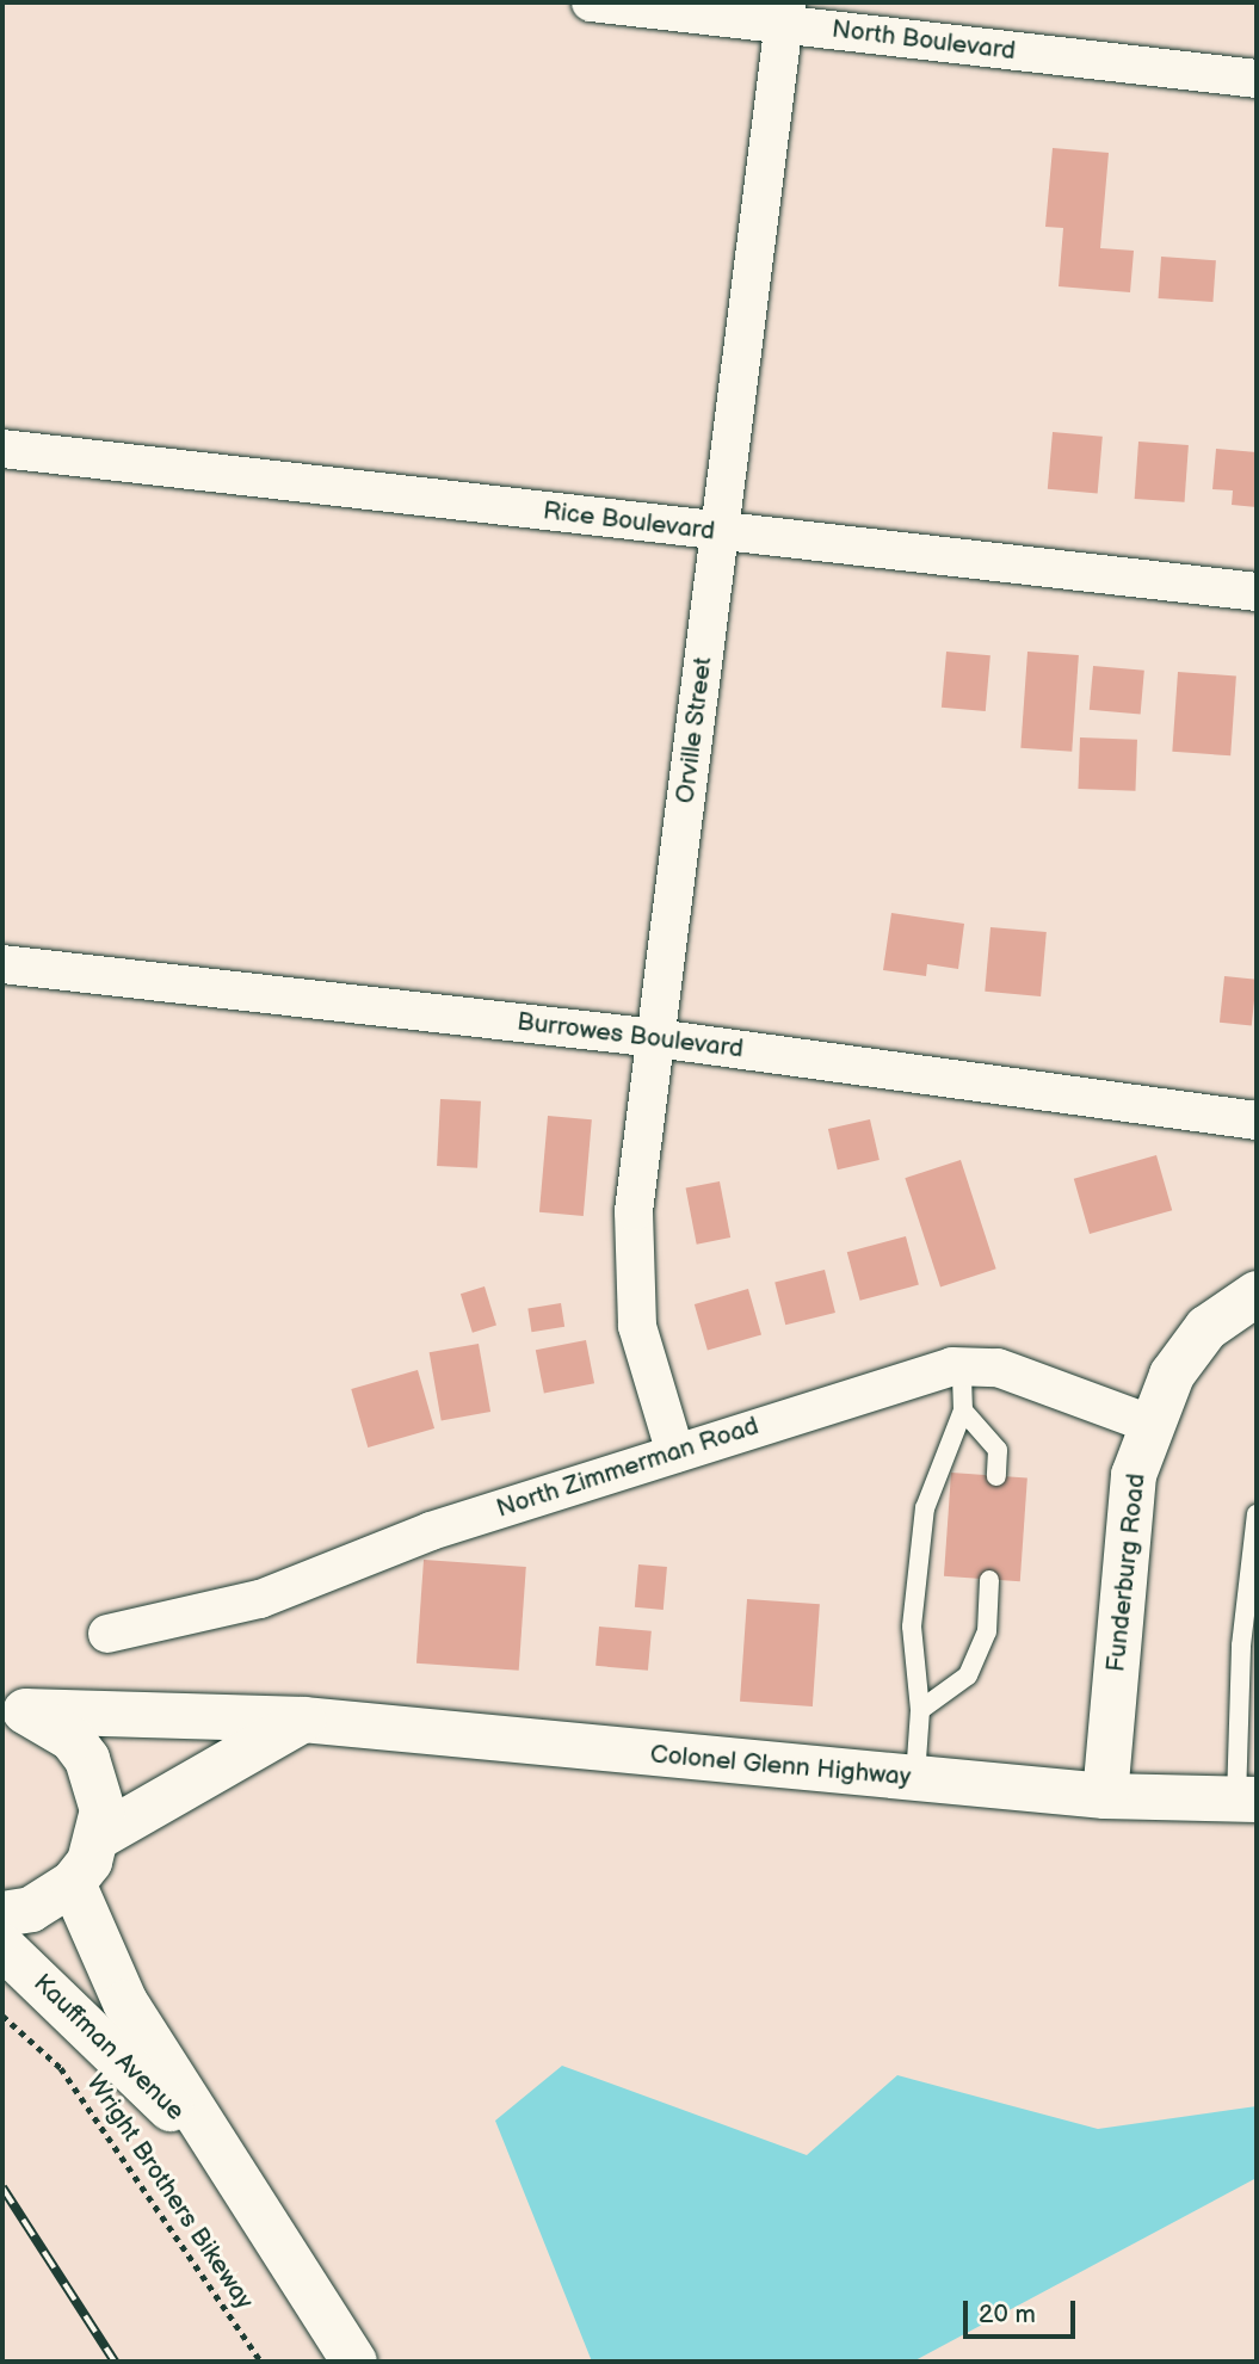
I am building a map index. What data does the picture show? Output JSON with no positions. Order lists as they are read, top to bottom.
{
  "streets": {
    "street": [
      "North Boulevard",
      "Rice Boulevard",
      "Orville Street",
      "Burrowes Boulevard",
      "North Zimmerman Road",
      "Funderburg Road",
      "Colonel Glenn Highway",
      "Kauffman Avenue"
    ],
    "path": ["Wright Brothers Bikeway"]
  },
  "crossings": [
    ["North Boulevard", "Orville Street"],
    ["Rice Boulevard", "Orville Street"],
    ["Orville Street", "Burrowes Boulevard"],
    ["Orville Street", "North Zimmerman Road"],
    ["North Zimmerman Road", "Funderburg Road"],
    ["Funderburg Road", "Colonel Glenn Highway"]
  ],
  "scale_bar": "20 m"
}
